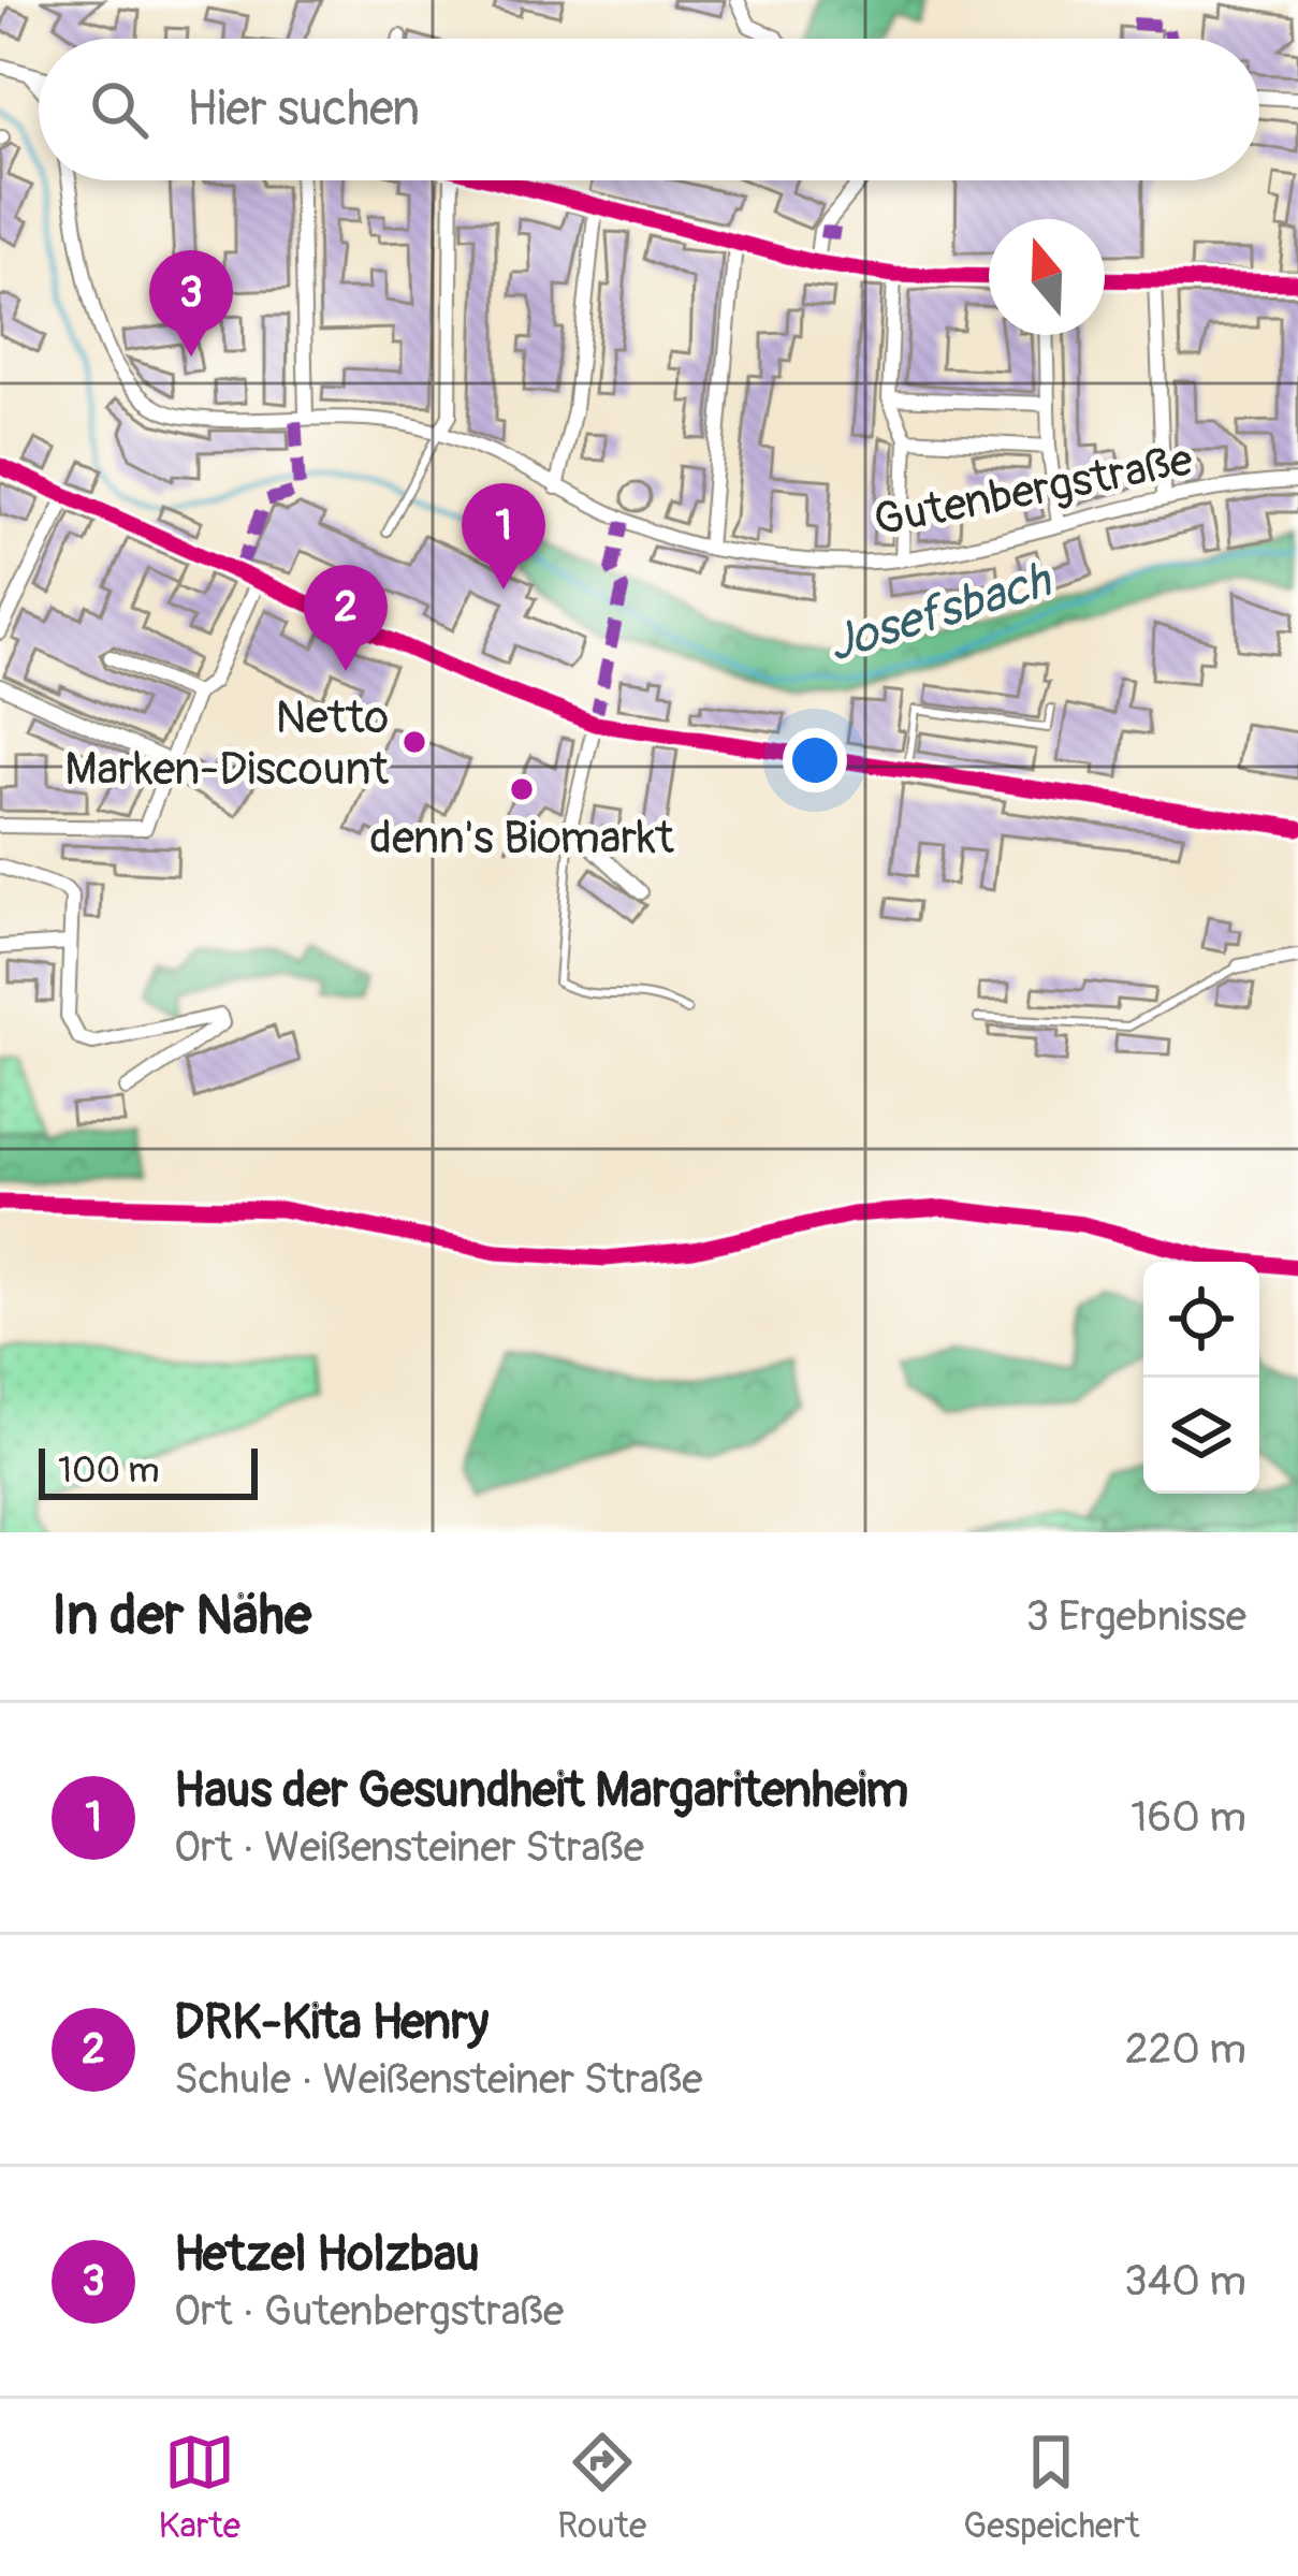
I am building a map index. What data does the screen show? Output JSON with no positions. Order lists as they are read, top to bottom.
{
  "streets": {
    "street": ["Gutenbergstraße"]
  },
  "water": ["Josefsbach"],
  "places": ["Netto Marken-Discount", "denn's Biomarkt"],
  "scale_bar": "100 m",
  "north": "top",
  "page": {
    "search": "Hier suchen",
    "pins": ["3", "1", "2"],
    "scale": "100 m",
    "heading": ["In der Nähe", "3 Ergebnisse"],
    "list": [
      {
        "mark": "1",
        "name": "Haus der Gesundheit Margaritenheim",
        "note": "Ort · Weißensteiner Straße",
        "value": "160 m"
      },
      {
        "mark": "2",
        "name": "DRK-Kita Henry",
        "note": "Schule · Weißensteiner Straße",
        "value": "220 m"
      },
      {
        "mark": "3",
        "name": "Hetzel Holzbau",
        "note": "Ort · Gutenbergstraße",
        "value": "340 m"
      }
    ],
    "nav": ["Karte", "Route", "Gespeichert"]
  }
}
